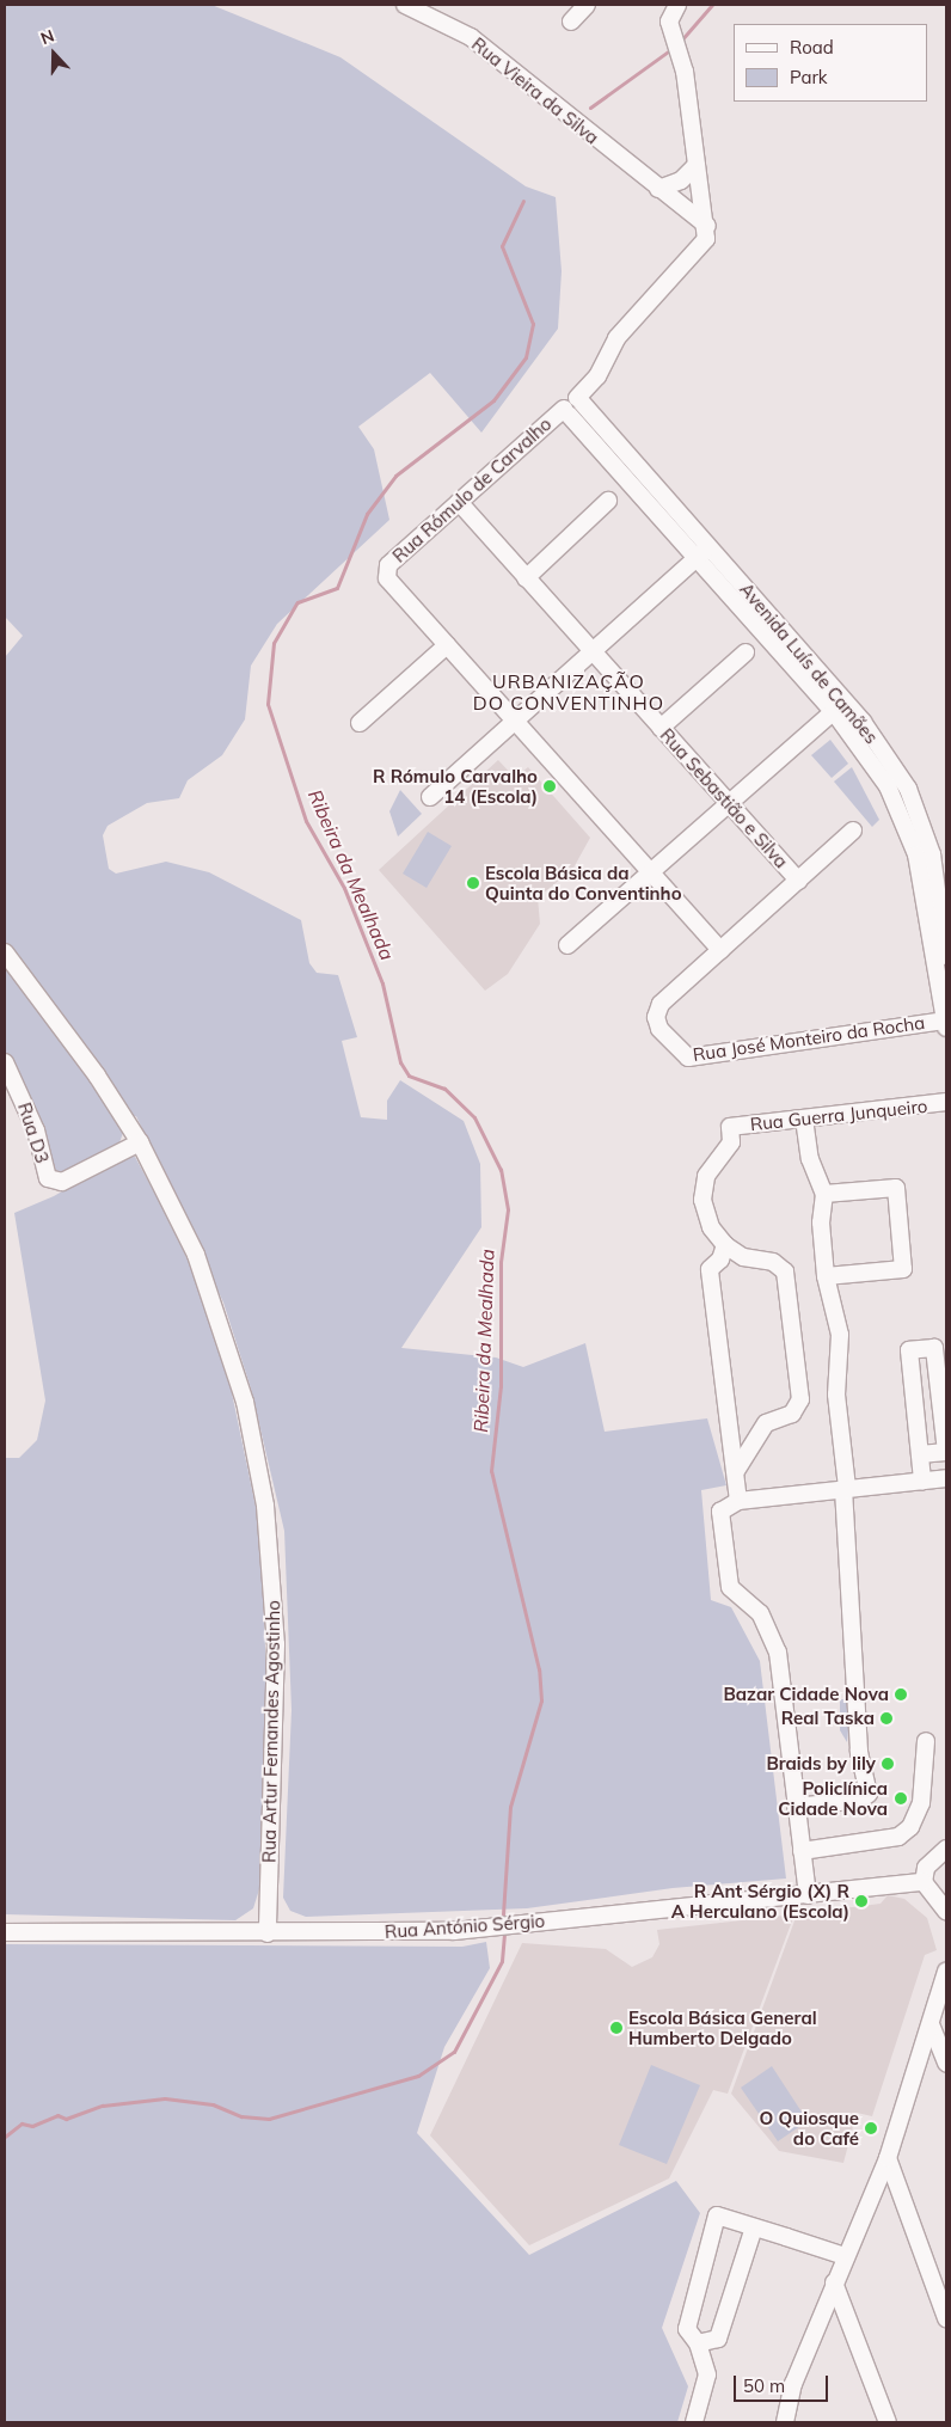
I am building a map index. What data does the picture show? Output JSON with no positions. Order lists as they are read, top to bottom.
{
  "streets": {
    "street": [
      "Rua Vieira da Silva",
      "Rua Rómulo de Carvalho",
      "Avenida Luís de Camões",
      "Rua Sebastião e Silva",
      "Rua José Monteiro da Rocha",
      "Rua Guerra Junqueiro",
      "Rua D3",
      "Rua Artur Fernandes Agostinho",
      "Rua António Sérgio"
    ]
  },
  "crossings": [
    ["Rua Vieira da Silva", "Rua Rómulo de Carvalho"],
    ["Rua Rómulo de Carvalho", "Avenida Luís de Camões"],
    ["Rua Rómulo de Carvalho", "Rua Sebastião e Silva"],
    ["Rua Rómulo de Carvalho", "Rua José Monteiro da Rocha"],
    ["Avenida Luís de Camões", "Rua José Monteiro da Rocha"],
    ["Rua D3", "Rua Artur Fernandes Agostinho"],
    ["Rua Artur Fernandes Agostinho", "Rua António Sérgio"]
  ],
  "districts": ["URBANIZAÇÃO DO CONVENTINHO"],
  "water": ["Ribeira da Mealhada"],
  "places": [
    "R Rómulo Carvalho 14 (Escola)",
    "Escola Básica da Quinta do Conventinho",
    "Bazar Cidade Nova",
    "Real Taska",
    "Braids by lily",
    "Policlínica Cidade Nova",
    "R Ant Sérgio (X) R A Herculano (Escola)",
    "Escola Básica General Humberto Delgado",
    "O Quiosque do Café"
  ],
  "legend": ["Road", "Park"],
  "scale_bar": "50 m",
  "north": "top"
}
